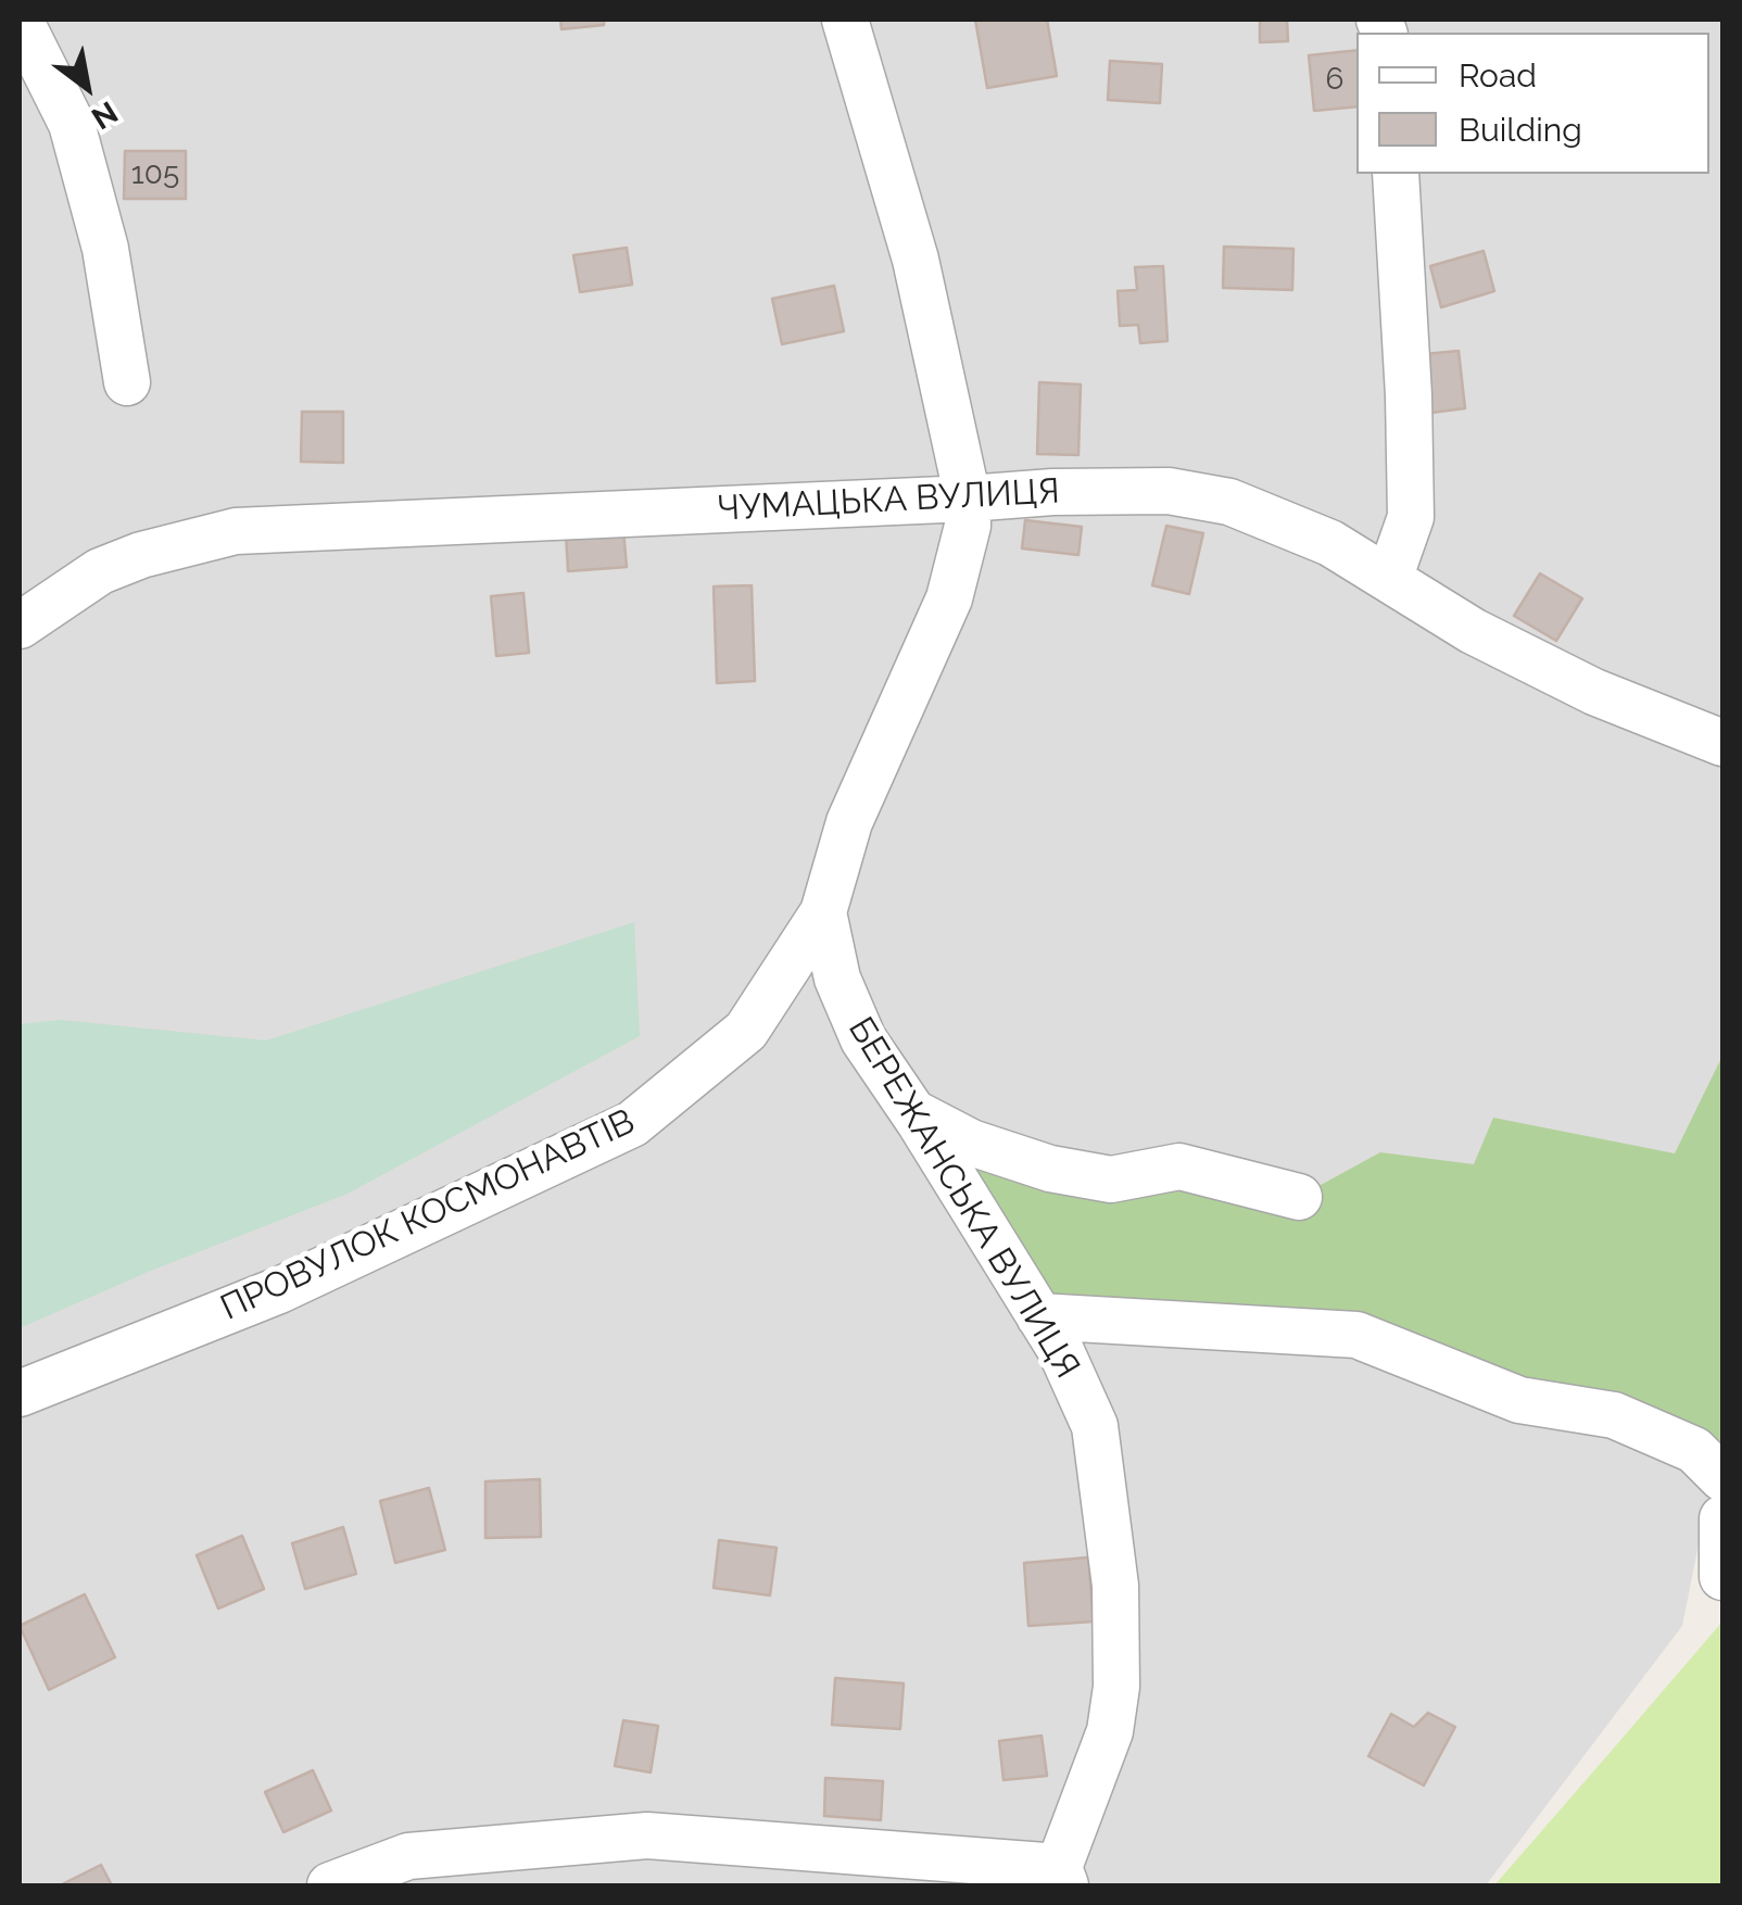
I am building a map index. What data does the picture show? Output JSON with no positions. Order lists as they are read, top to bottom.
{
  "streets": {
    "street": ["ЧУМАЦЬКА ВУЛИЦЯ", "БЕРЕЖАНСЬКА ВУЛИЦЯ", "ПРОВУЛОК КОСМОНАВТІВ"]
  },
  "crossings": [
    ["ЧУМАЦЬКА ВУЛИЦЯ", "БЕРЕЖАНСЬКА ВУЛИЦЯ"],
    ["БЕРЕЖАНСЬКА ВУЛИЦЯ", "ПРОВУЛОК КОСМОНАВТІВ"]
  ],
  "house_numbers": ["6", "105"],
  "legend": ["Road", "Building"],
  "north": "bottom right"
}
